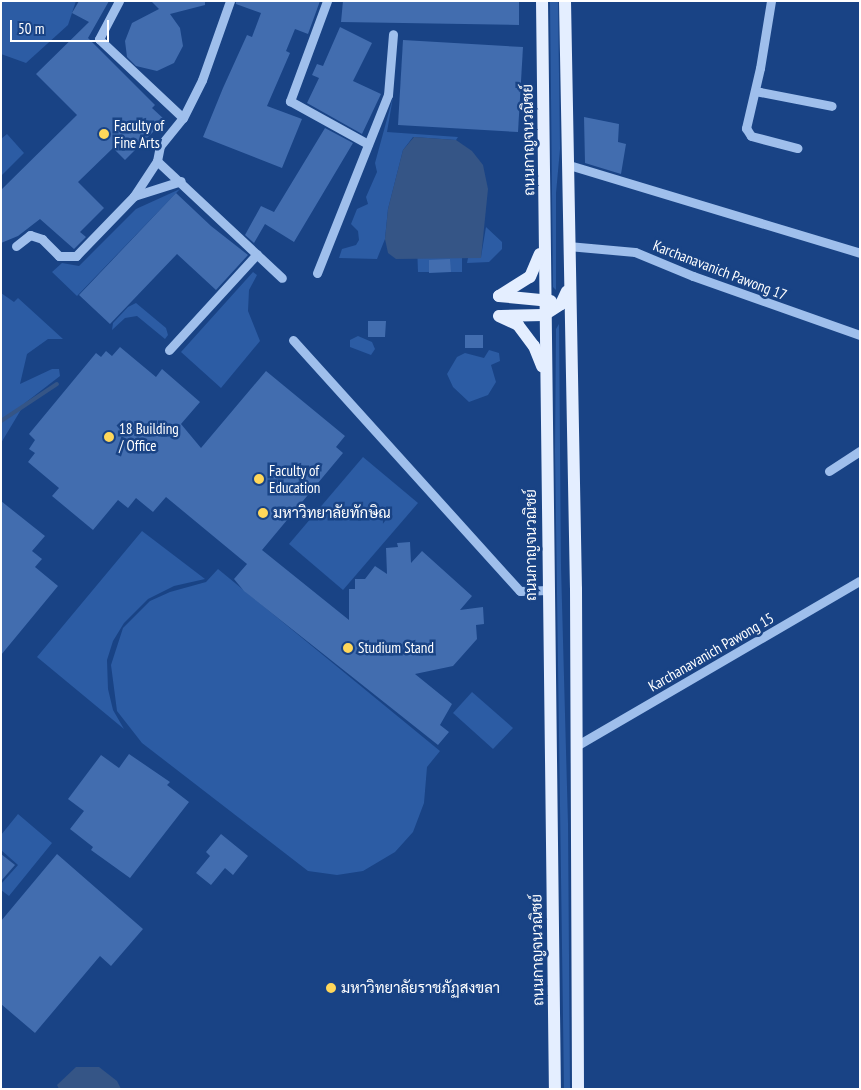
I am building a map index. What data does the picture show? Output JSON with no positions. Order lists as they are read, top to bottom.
{
  "streets": {
    "main road": ["ถนนกาญจนวณิชย์"],
    "street": ["Karchanavanich Pawong 17", "Karchanavanich Pawong 15"]
  },
  "places": [
    "Faculty of Fine Arts",
    "18 Building / Office",
    "Faculty of Education",
    "มหาวิทยาลัยทักษิณ",
    "Studium Stand",
    "มหาวิทยาลัยราชภัฏสงขลา"
  ],
  "scale_bar": "50 m"
}
